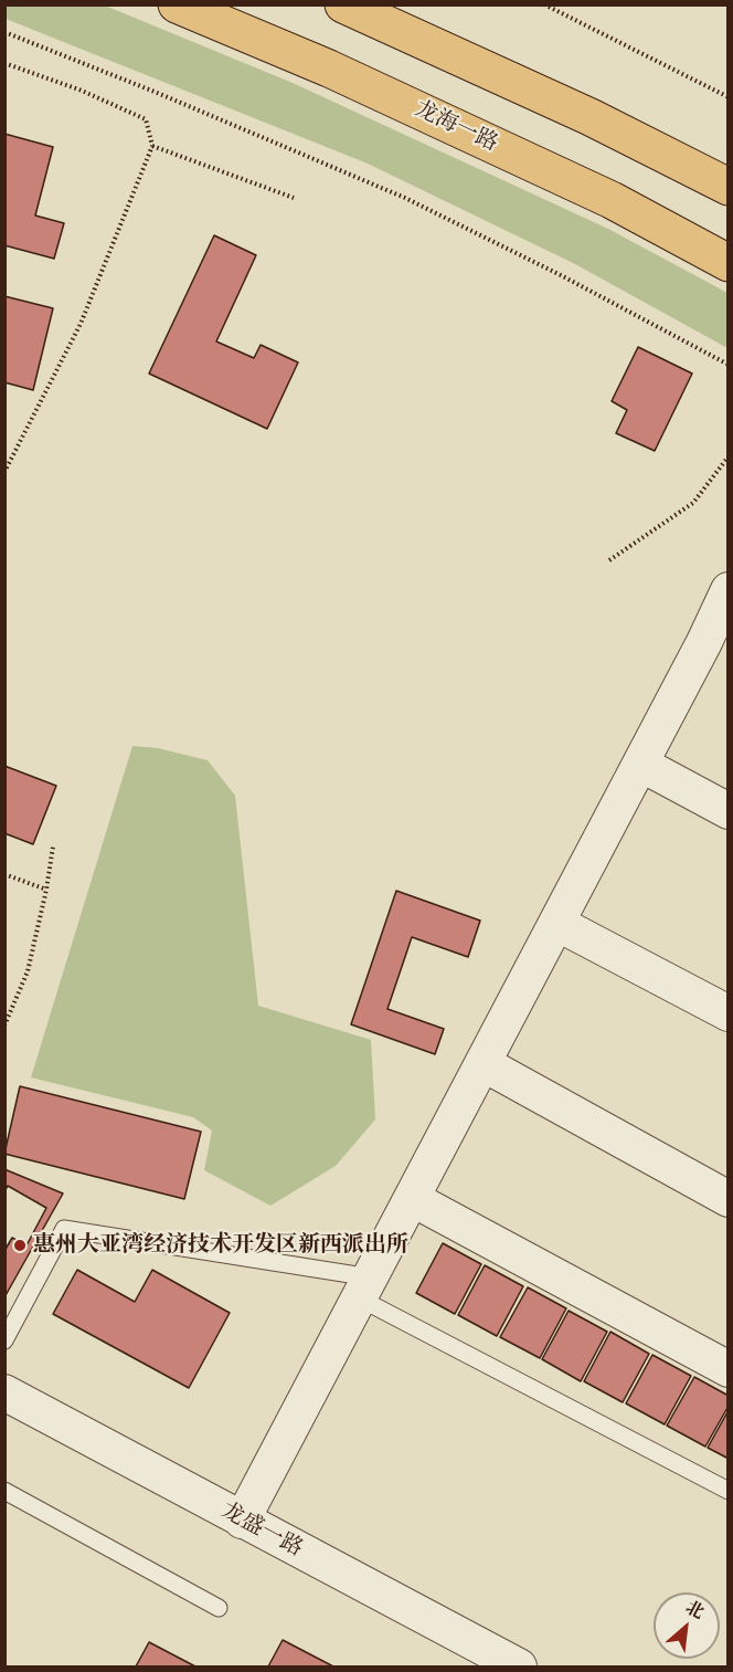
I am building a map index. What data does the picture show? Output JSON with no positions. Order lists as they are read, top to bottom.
{
  "streets": {
    "main road": ["龙海一路"],
    "street": ["龙盛一路"]
  },
  "places": ["惠州大亚湾经济技术开发区新西派出所"],
  "north": "top right"
}
